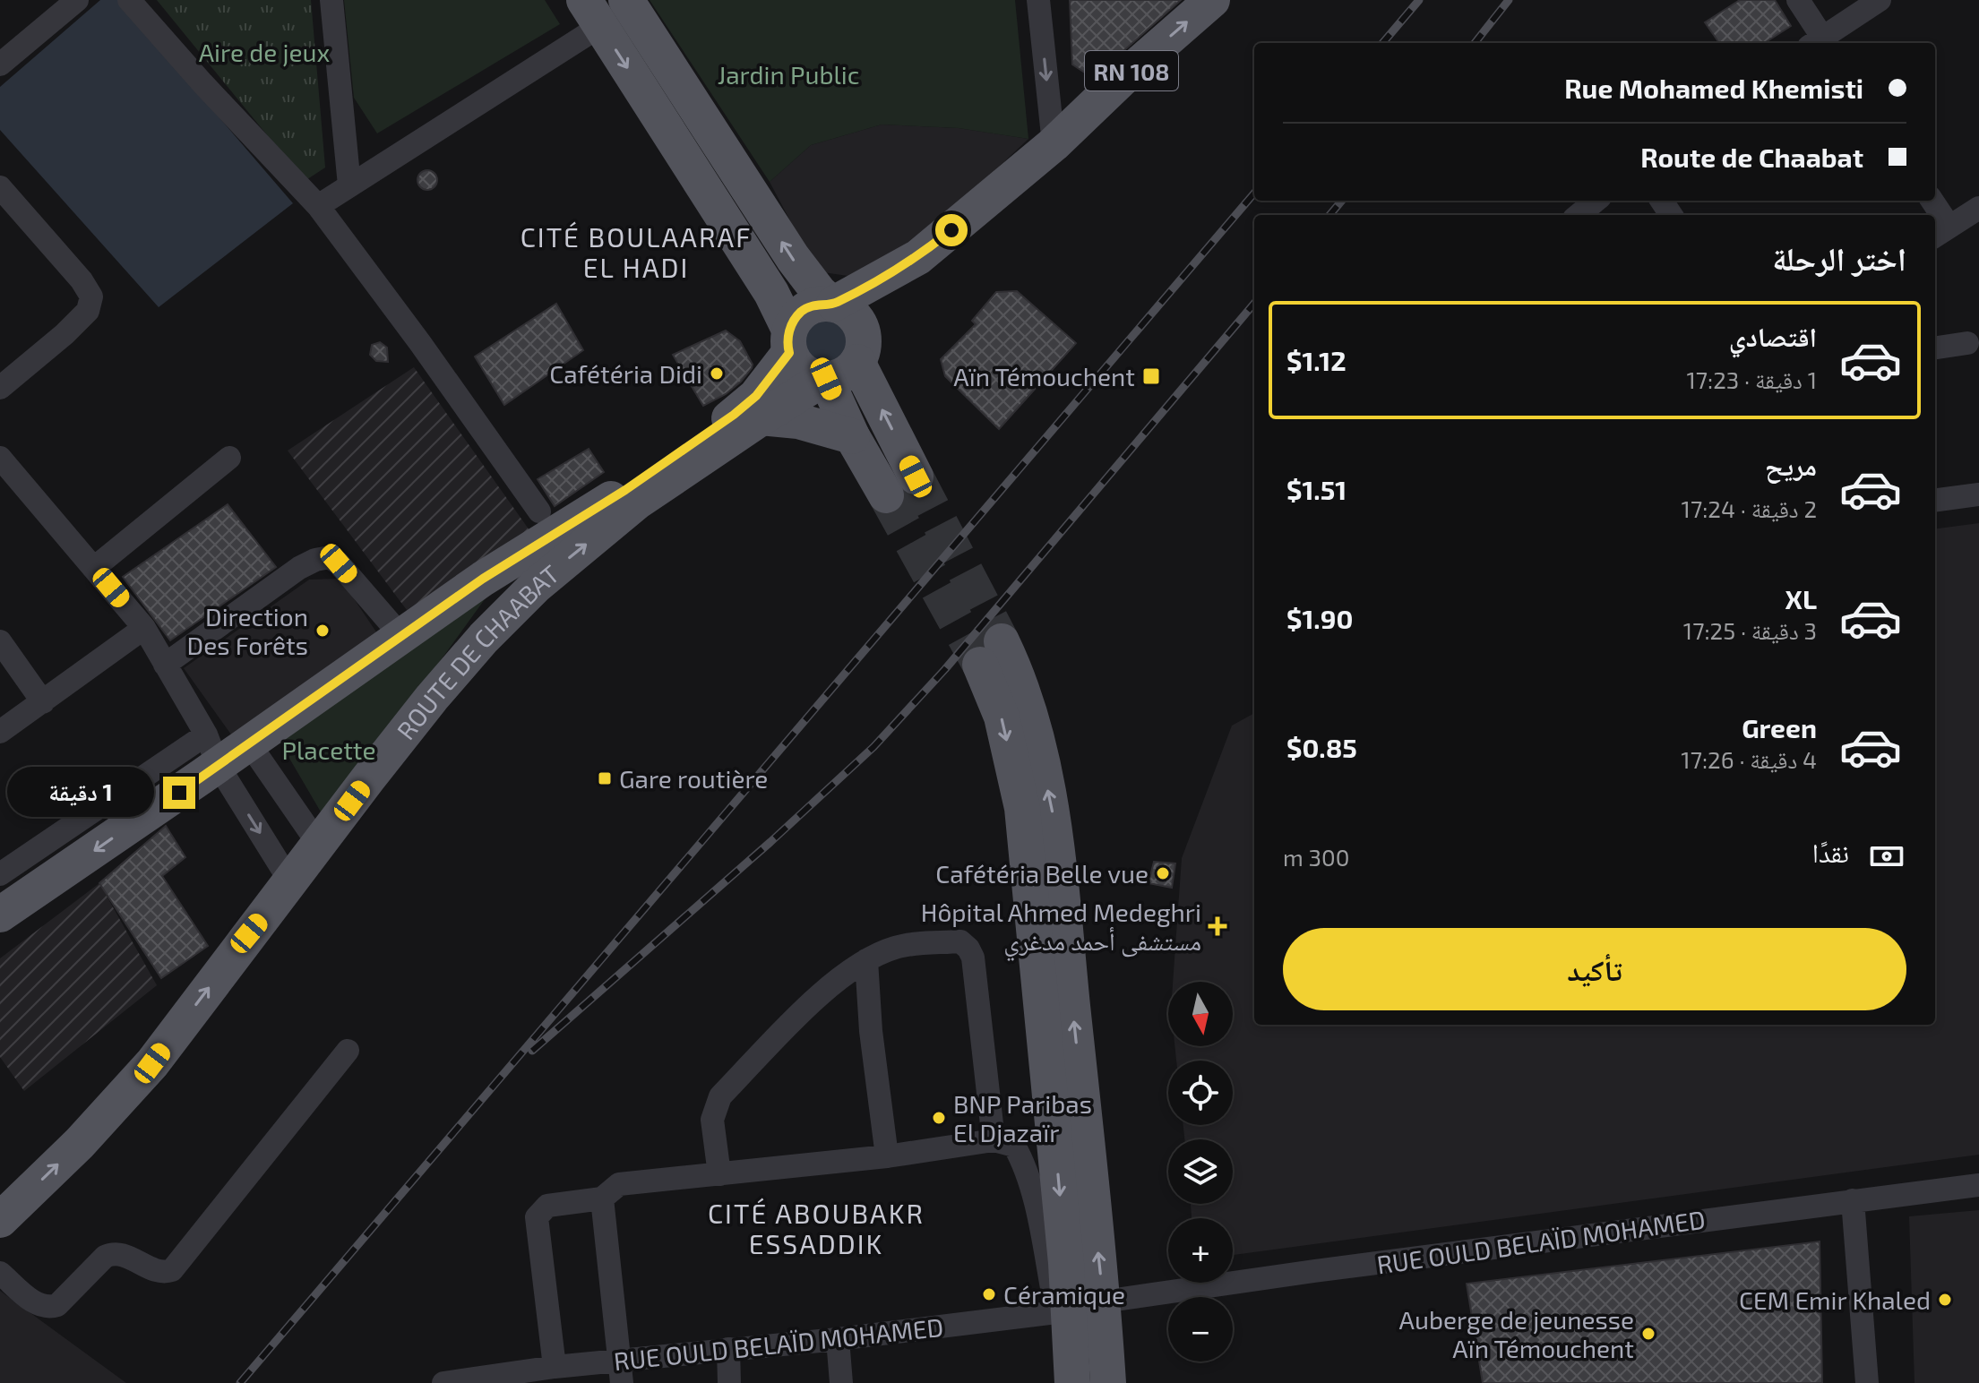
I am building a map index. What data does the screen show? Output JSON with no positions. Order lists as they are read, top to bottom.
{
  "streets": {
    "main road": ["RN 108", "ROUTE DE CHAABAT"],
    "street": ["RUE OULD BELAÏD MOHAMED"]
  },
  "crossings": [
    ["RN 108", "ROUTE DE CHAABAT"]
  ],
  "districts": ["CITÉ BOULAARAF EL HADI", "CITÉ ABOUBAKR ESSADDIK"],
  "parks": ["Aire de jeux", "Jardin Public", "Placette"],
  "places": {
    "other": [
      "Cafétéria Didi",
      "Direction Des Forêts",
      "Cafétéria Belle vue",
      "BNP Paribas El Djazaïr",
      "Céramique",
      "CEM Emir Khaled",
      "Auberge de jeunesse Aïn Témouchent"
    ],
    "transit": ["Aïn Témouchent", "Gare routière"],
    "health": ["Hôpital Ahmed Medeghri مستشفى أحمد مدغري"]
  },
  "north": "bottom",
  "page": {
    "banner": ["Rue Mohamed Khemisti", "Route de Chaabat"],
    "heading": "اختر الرحلة",
    "list": [
      {
        "name": "اقتصادي",
        "note": "1 دقيقة · 17:23",
        "value": "$1.12"
      },
      {
        "name": "مريح",
        "note": "2 دقيقة · 17:24",
        "value": "$1.51"
      },
      {
        "name": "XL",
        "note": "3 دقيقة · 17:25",
        "value": "$1.90"
      },
      {
        "name": "Green",
        "note": "4 دقيقة · 17:26",
        "value": "$0.85"
      }
    ],
    "bubble": "1 دقيقة",
    "pay": ["نقدًا", "300 m"],
    "buttons": "تأكيد",
    "map_buttons": ["+", "−"]
  }
}
